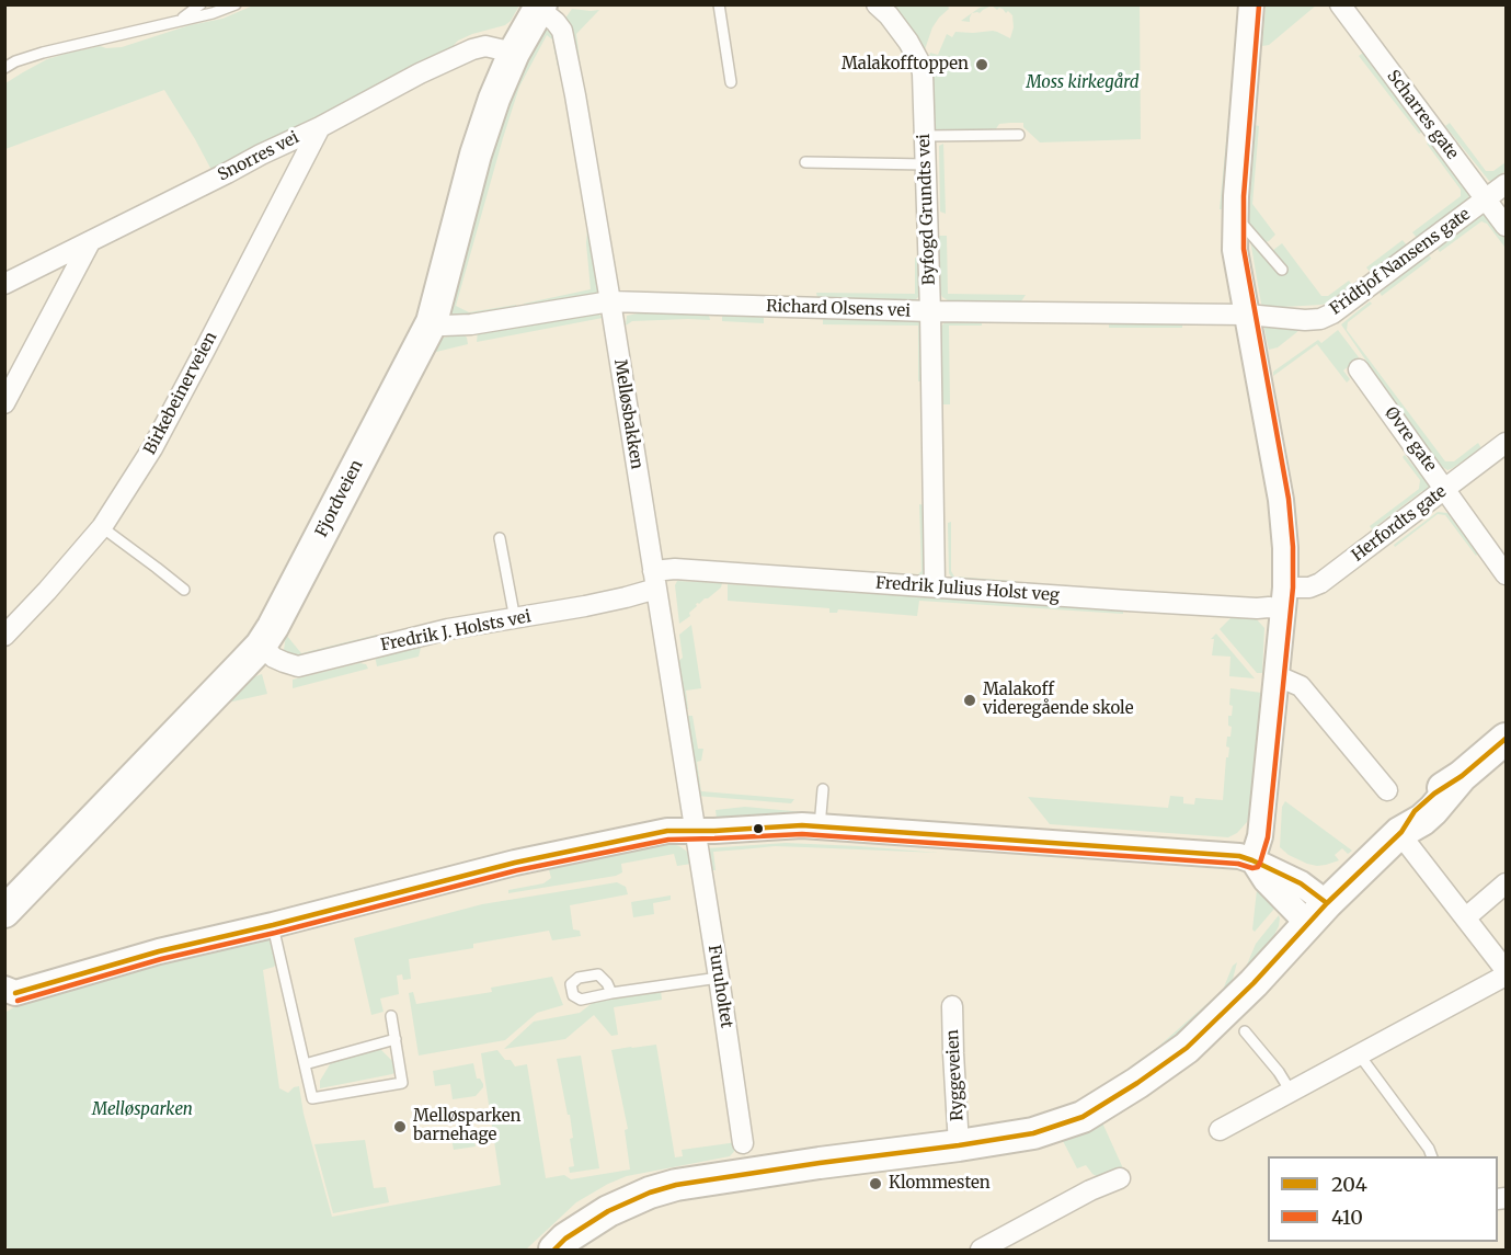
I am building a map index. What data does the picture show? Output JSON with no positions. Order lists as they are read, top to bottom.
{
  "streets": {
    "main road": ["Fjordveien", "Ryggeveien"],
    "street": [
      "Scharres gate",
      "Snorres vei",
      "Byfogd Grundts vei",
      "Fridtjof Nansens gate",
      "Richard Olsens vei",
      "Birkebeinerveien",
      "Melløsbakken",
      "Øvre gate",
      "Herfordts gate",
      "Fredrik Julius Holst veg",
      "Fredrik J. Holsts vei",
      "Furuholtet"
    ]
  },
  "crossings": [
    ["Scharres gate", "Fridtjof Nansens gate"],
    ["Snorres vei", "Birkebeinerveien"],
    ["Snorres vei", "Fjordveien"],
    ["Byfogd Grundts vei", "Richard Olsens vei"],
    ["Byfogd Grundts vei", "Fredrik Julius Holst veg"],
    ["Fridtjof Nansens gate", "Richard Olsens vei"],
    ["Richard Olsens vei", "Melløsbakken"],
    ["Richard Olsens vei", "Fjordveien"],
    ["Melløsbakken", "Fjordveien"],
    ["Melløsbakken", "Fredrik Julius Holst veg"],
    ["Melløsbakken", "Fredrik J. Holsts vei"],
    ["Melløsbakken", "Furuholtet"],
    ["Øvre gate", "Herfordts gate"],
    ["Fjordveien", "Fredrik J. Holsts vei"],
    ["Herfordts gate", "Fredrik Julius Holst veg"],
    ["Fredrik Julius Holst veg", "Fredrik J. Holsts vei"]
  ],
  "parks": ["Moss kirkegård", "Melløsparken"],
  "places": [
    "Malakofftoppen",
    "Malakoff videregående skole",
    "Melløsparken barnehage",
    "Klommesten"
  ],
  "lines": ["transit line 410", "transit line 204"],
  "legend": ["204", "410"]
}
